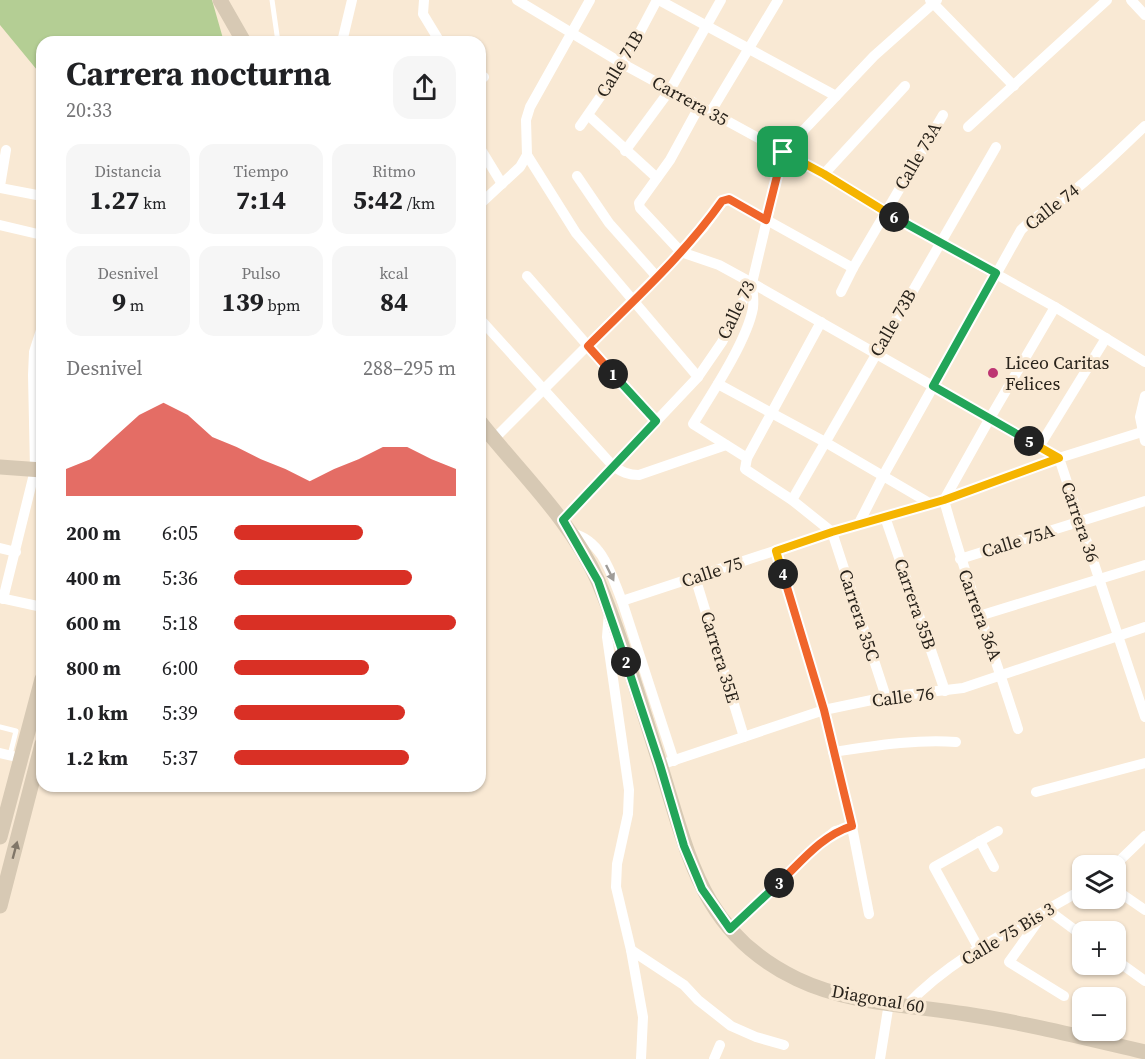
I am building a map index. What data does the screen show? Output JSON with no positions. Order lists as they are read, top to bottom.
{
  "streets": {
    "main road": ["Diagonal 60"],
    "street": [
      "Calle 71B",
      "Carrera 35",
      "Calle 73A",
      "Calle 74",
      "Calle 73",
      "Calle 73B",
      "Carrera 36",
      "Calle 75A",
      "Calle 75",
      "Carrera 35B",
      "Carrera 35C",
      "Carrera 36A",
      "Carrera 35E",
      "Calle 76",
      "Calle 75 Bis 3"
    ]
  },
  "crossings": [
    ["Calle 71B", "Carrera 35"],
    ["Carrera 35", "Calle 73A"],
    ["Carrera 35", "Calle 74"],
    ["Carrera 35", "Calle 73"],
    ["Carrera 35", "Calle 73B"],
    ["Calle 74", "Carrera 36"],
    ["Calle 74", "Calle 75"],
    ["Calle 73", "Carrera 36"],
    ["Calle 73", "Diagonal 60"],
    ["Calle 73B", "Carrera 36"],
    ["Carrera 36", "Calle 75A"],
    ["Carrera 36", "Calle 75"],
    ["Carrera 36", "Calle 76"],
    ["Calle 75A", "Carrera 36A"],
    ["Calle 75", "Carrera 35B"],
    ["Calle 75", "Carrera 35C"],
    ["Calle 75", "Carrera 36A"],
    ["Calle 75", "Carrera 35E"],
    ["Calle 75", "Diagonal 60"],
    ["Carrera 35B", "Calle 76"],
    ["Carrera 35C", "Calle 76"],
    ["Carrera 36A", "Calle 76"],
    ["Carrera 35E", "Calle 76"],
    ["Calle 76", "Diagonal 60"],
    ["Calle 75 Bis 3", "Diagonal 60"]
  ],
  "places": ["Liceo Caritas Felices"],
  "page": {
    "heading": ["Carrera nocturna", "20:33"],
    "stats": [
      ["Distancia", "1.27 km"],
      ["Tiempo", "7:14"],
      ["Ritmo", "5:42 /km"],
      ["Desnivel", "9 m"],
      ["Pulso", "139 bpm"],
      ["kcal", "84"]
    ],
    "pins": [
      "6",
      "1",
      "5",
      "4",
      "2",
      "3"
    ],
    "chart": ["Desnivel", "288–295 m"],
    "list": [
      {
        "name": "200 m",
        "note": "6:05"
      },
      {
        "name": "400 m",
        "note": "5:36"
      },
      {
        "name": "600 m",
        "note": "5:18"
      },
      {
        "name": "800 m",
        "note": "6:00"
      },
      {
        "name": "1.0 km",
        "note": "5:39"
      },
      {
        "name": "1.2 km",
        "note": "5:37"
      }
    ],
    "map_buttons": ["+", "−"]
  }
}
